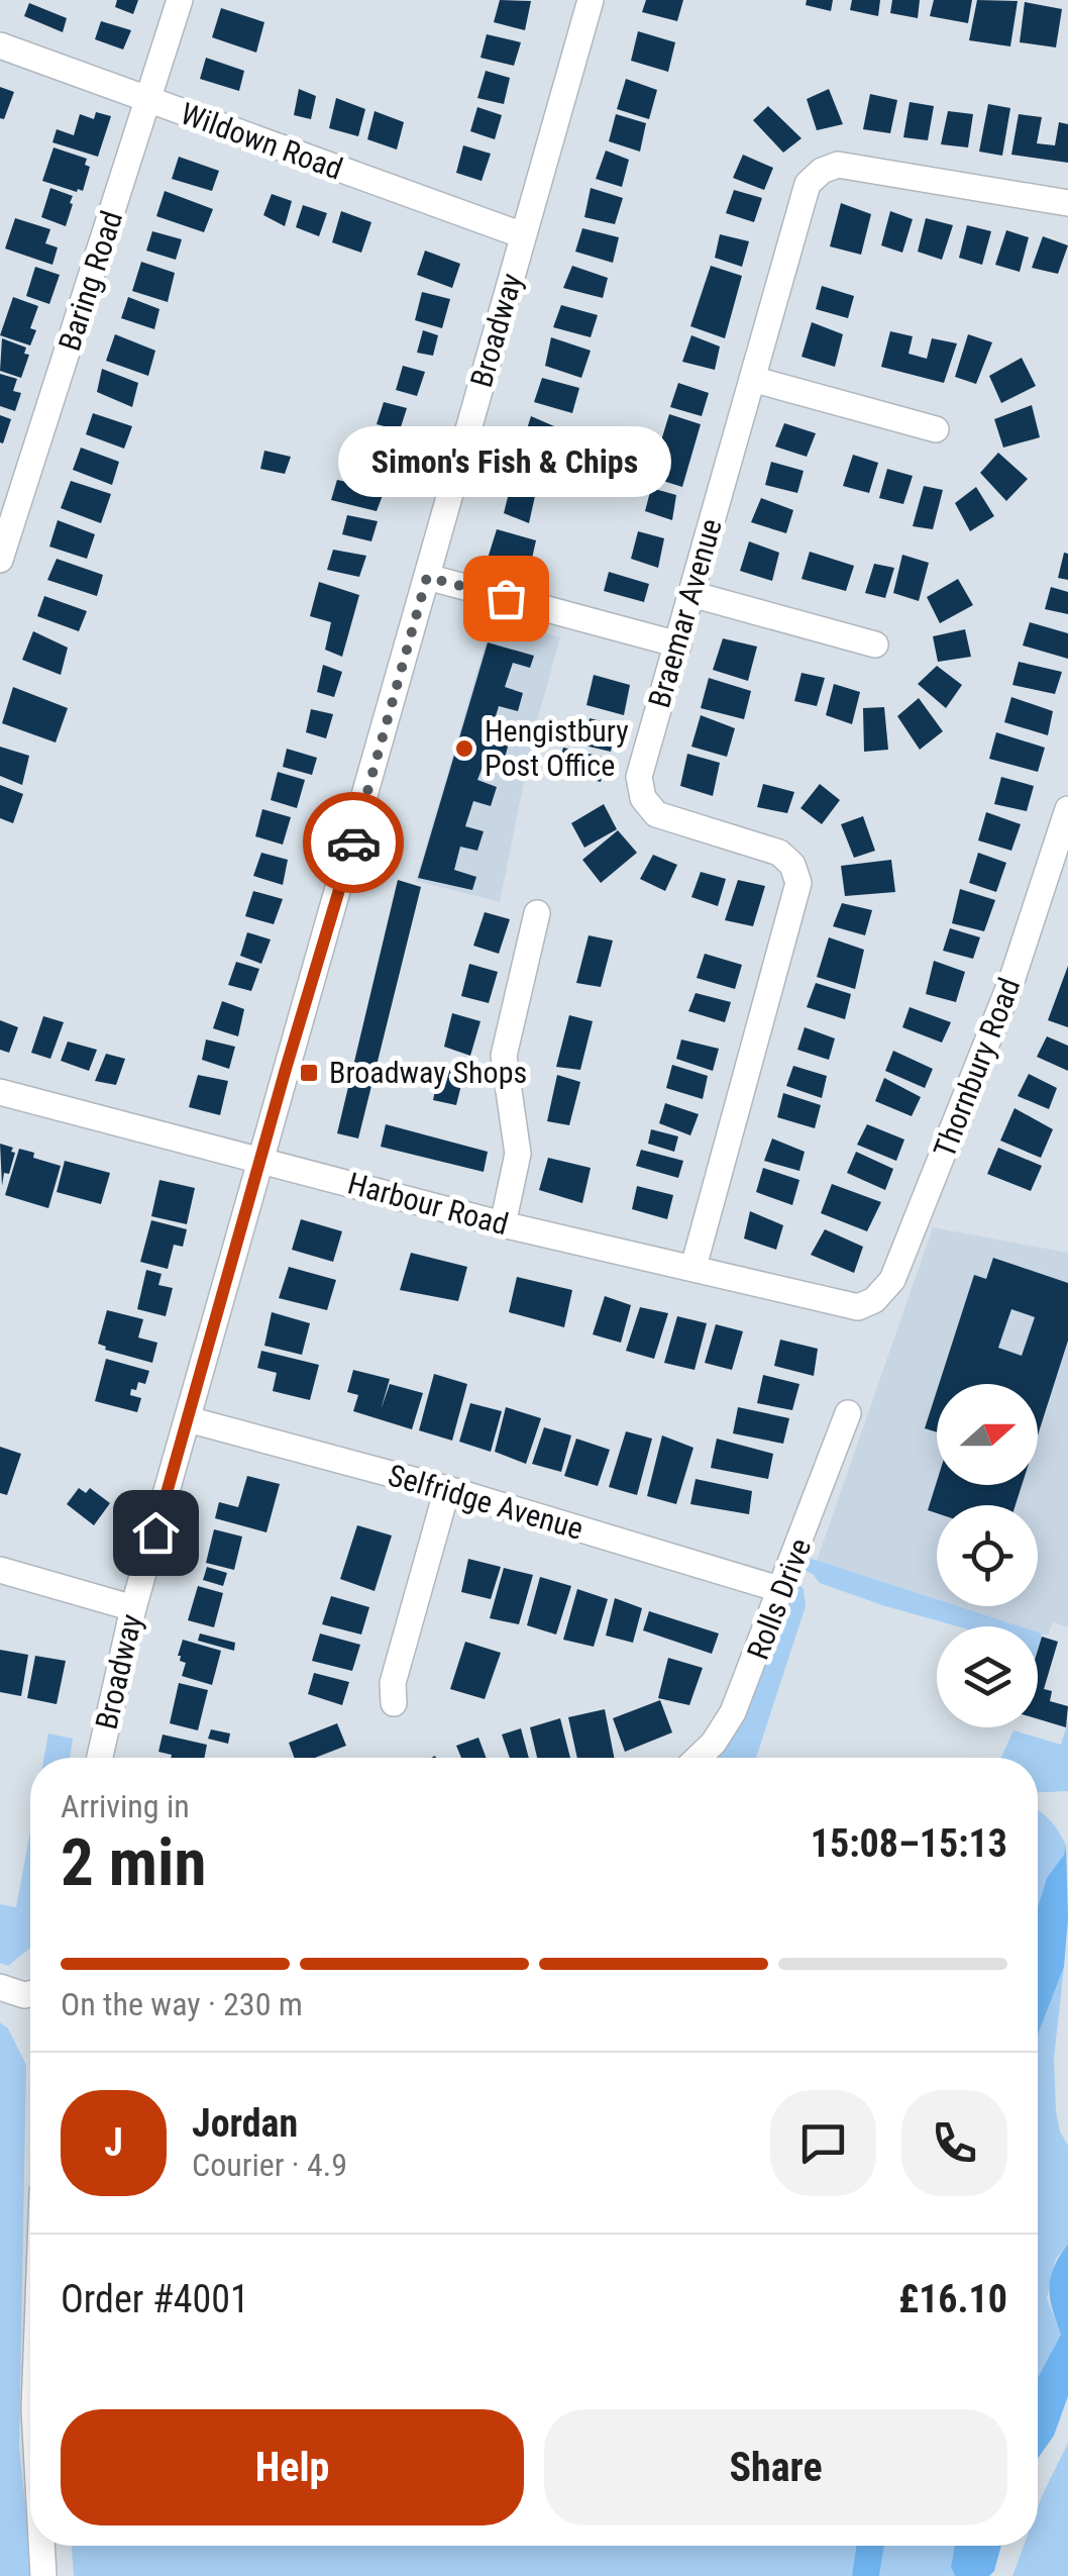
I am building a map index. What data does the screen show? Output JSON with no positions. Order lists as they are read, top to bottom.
{
  "streets": {
    "street": [
      "Wildown Road",
      "Baring Road",
      "Broadway",
      "Braemar Avenue",
      "Thornbury Road",
      "Harbour Road",
      "Selfridge Avenue",
      "Rolls Drive"
    ]
  },
  "crossings": [
    ["Wildown Road", "Baring Road"],
    ["Wildown Road", "Broadway"],
    ["Broadway", "Harbour Road"],
    ["Broadway", "Selfridge Avenue"],
    ["Braemar Avenue", "Harbour Road"],
    ["Thornbury Road", "Harbour Road"],
    ["Selfridge Avenue", "Rolls Drive"]
  ],
  "places": {
    "other": ["Simon's Fish & Chips", "Hengistbury Post Office"],
    "transit": ["Broadway Shops"]
  },
  "north": "right",
  "page": {
    "bubble": "Simon's Fish & Chips",
    "heading": ["2 min", "Arriving in", "15:08–15:13"],
    "panel": [
      "Jordan",
      "Courier · 4.9",
      "Order #4001",
      "£16.10"
    ],
    "bar": "On the way · 230 m",
    "round": "J",
    "buttons": ["Help", "Share"]
  }
}
